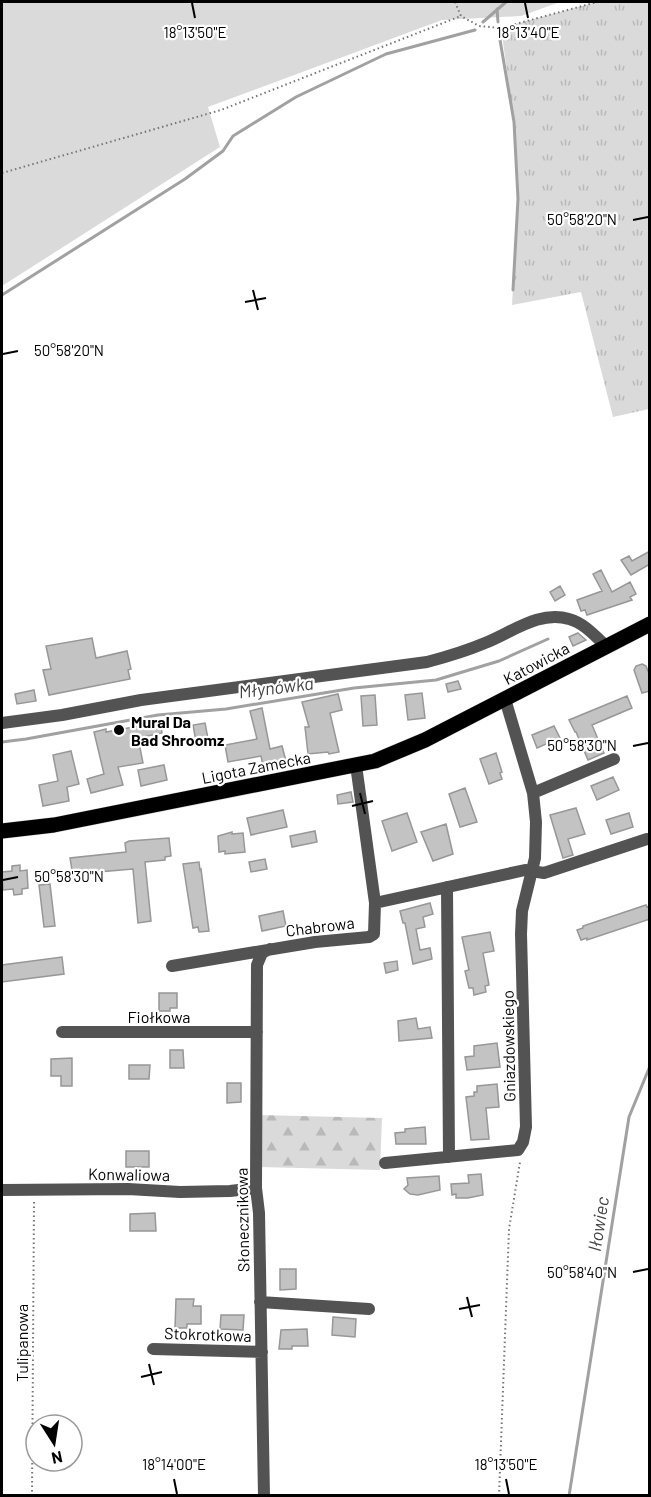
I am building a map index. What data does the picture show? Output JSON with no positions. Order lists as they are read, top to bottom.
{
  "streets": {
    "main road": ["Katowicka", "Ligota Zamecka"],
    "street": [
      "Chabrowa",
      "Fiołkowa",
      "Gniazdowskiego",
      "Konwaliowa",
      "Słonecznikowa",
      "Stokrotkowa"
    ],
    "path": ["Tulipanowa"]
  },
  "crossings": [
    ["Katowicka", "Ligota Zamecka"],
    ["Katowicka", "Gniazdowskiego"],
    ["Ligota Zamecka", "Chabrowa"],
    ["Chabrowa", "Słonecznikowa"],
    ["Fiołkowa", "Słonecznikowa"],
    ["Konwaliowa", "Słonecznikowa"],
    ["Konwaliowa", "Tulipanowa"],
    ["Słonecznikowa", "Stokrotkowa"]
  ],
  "water": ["Młynówka", "Iłowiec"],
  "places": ["Mural Da Bad Shroomz"],
  "north": "bottom",
  "coordinates": [
    "18°13'50\"E",
    "18°13'40\"E",
    "50°58'20\"N",
    "50°58'30\"N",
    "50°58'40\"N",
    "18°14'00\"E"
  ]
}
